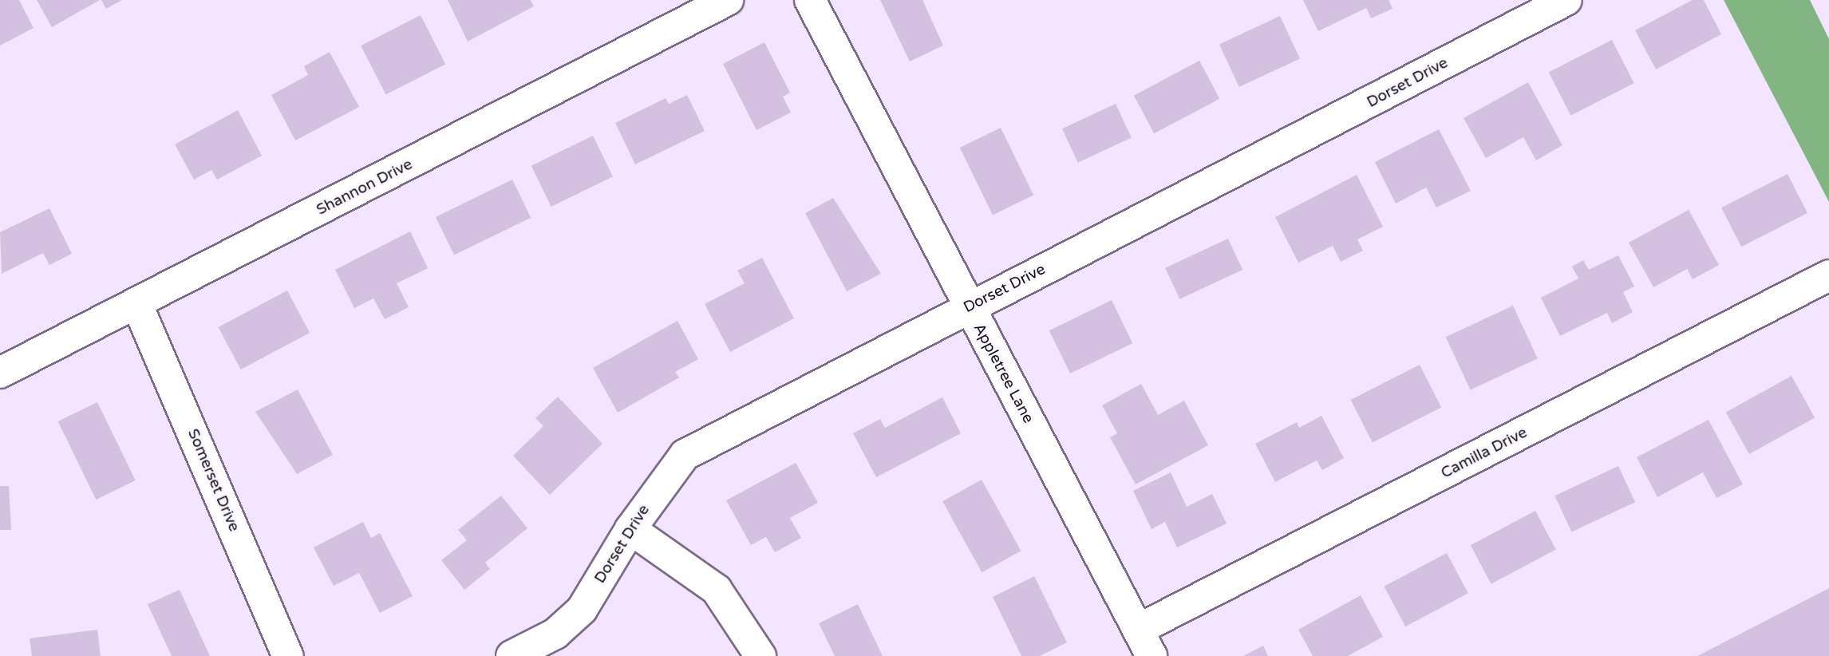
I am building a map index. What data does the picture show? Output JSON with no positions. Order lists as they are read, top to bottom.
{
  "streets": {
    "street": [
      "Dorset Drive",
      "Shannon Drive",
      "Appletree Lane",
      "Camilla Drive",
      "Somerset Drive"
    ]
  },
  "crossings": [
    ["Dorset Drive", "Appletree Lane"],
    ["Shannon Drive", "Somerset Drive"],
    ["Appletree Lane", "Camilla Drive"]
  ]
}
